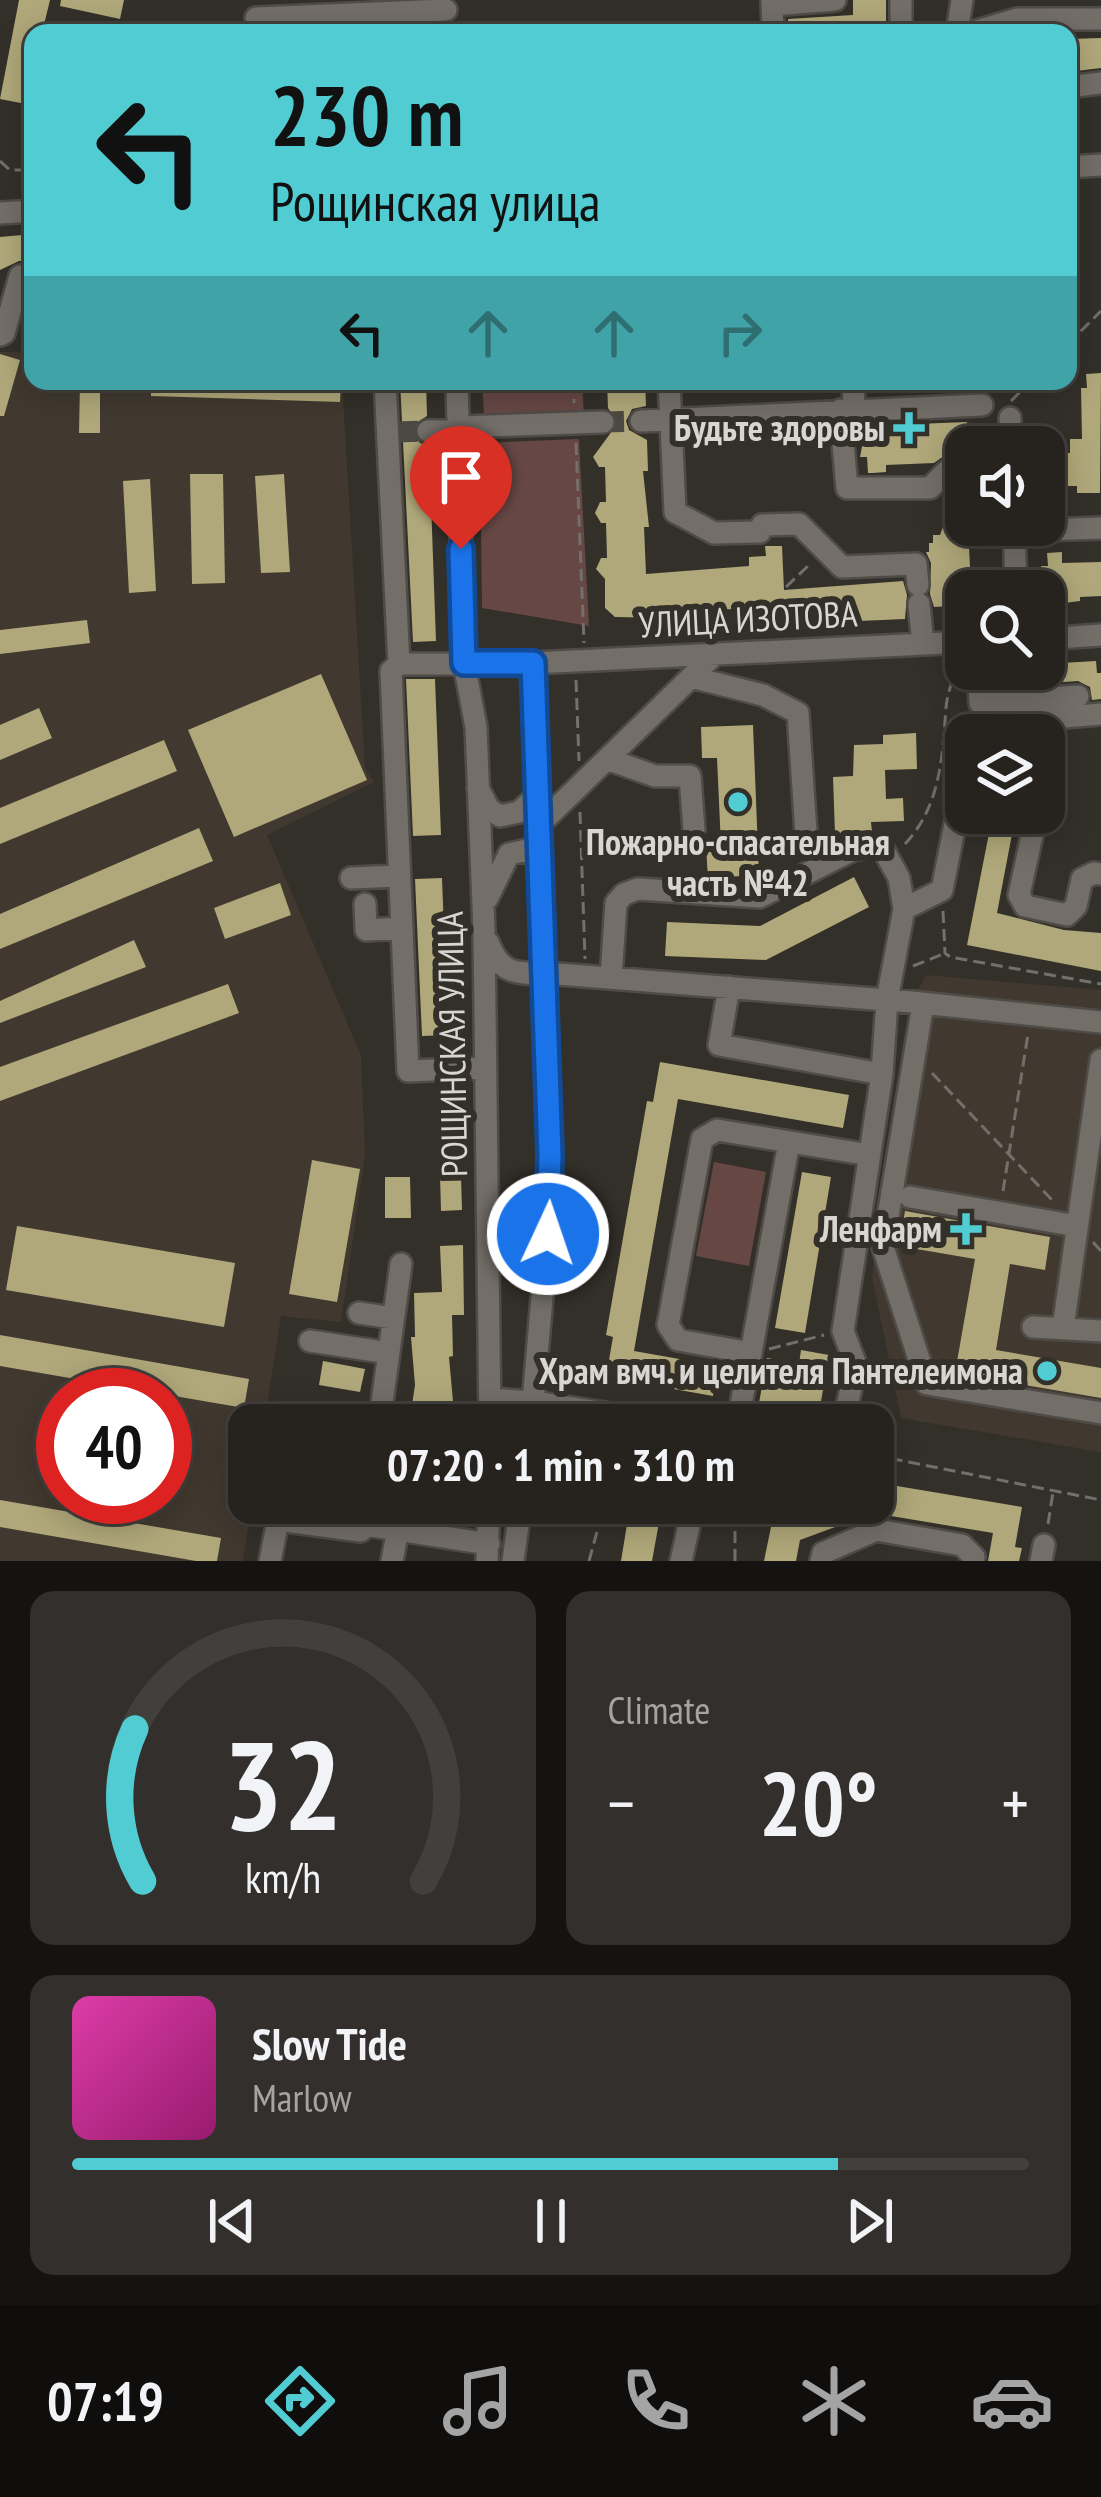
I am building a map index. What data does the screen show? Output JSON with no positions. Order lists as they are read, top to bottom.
{
  "streets": {
    "street": ["УЛИЦА ИЗОТОВА", "РОЩИНСКАЯ УЛИЦА"]
  },
  "places": {
    "health": ["Будьте здоровы", "Ленфарм"],
    "other": ["Пожарно-спасательная часть №42", "Храм вмч. и целителя Пантелеимона"]
  },
  "page": {
    "turn": ["230 m", "Рощинская улица"],
    "limit": "40",
    "trip": "07:20 · 1 min · 310 m",
    "tile": "Climate",
    "heat": ["−", "20°", "+"],
    "song": ["Slow Tide", "Marlow"],
    "tabs": "07:19",
    "gauge": ["32", "km/h"]
  }
}
